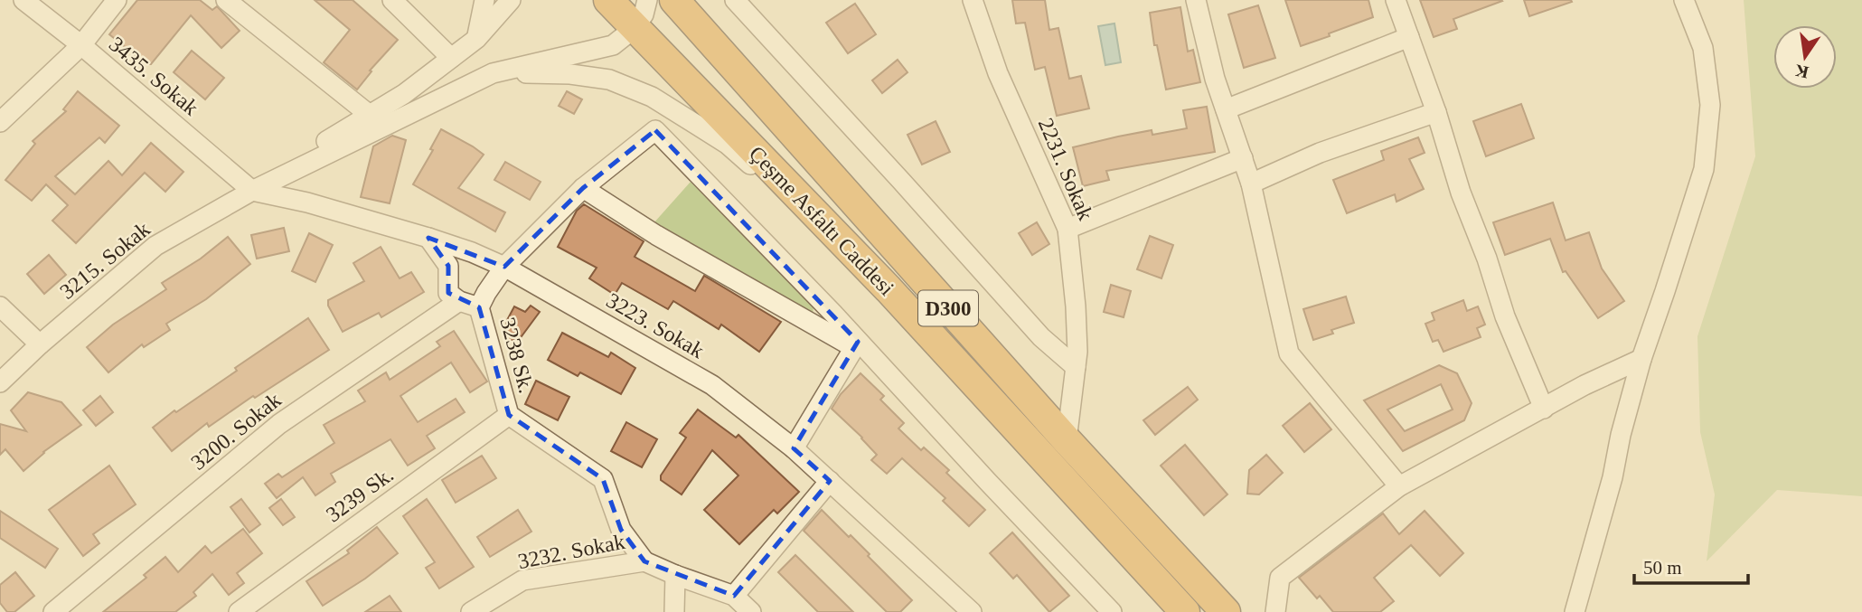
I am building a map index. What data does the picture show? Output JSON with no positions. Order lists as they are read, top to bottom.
{
  "streets": {
    "highway": ["Çeşme Asfaltı Caddesi", "D300"],
    "street": [
      "3435. Sokak",
      "2231. Sokak",
      "3215. Sokak",
      "3223. Sokak",
      "3238 Sk.",
      "3200. Sokak",
      "3239 Sk.",
      "3232. Sokak"
    ]
  },
  "crossings": [
    ["3435. Sokak", "3215. Sokak"],
    ["3435. Sokak", "3223. Sokak"],
    ["2231. Sokak", "Çeşme Asfaltı Caddesi"],
    ["3215. Sokak", "3223. Sokak"],
    ["3238 Sk.", "3239 Sk."],
    ["3238 Sk.", "3232. Sokak"]
  ],
  "scale_bar": "50 m",
  "north": "bottom"
}
